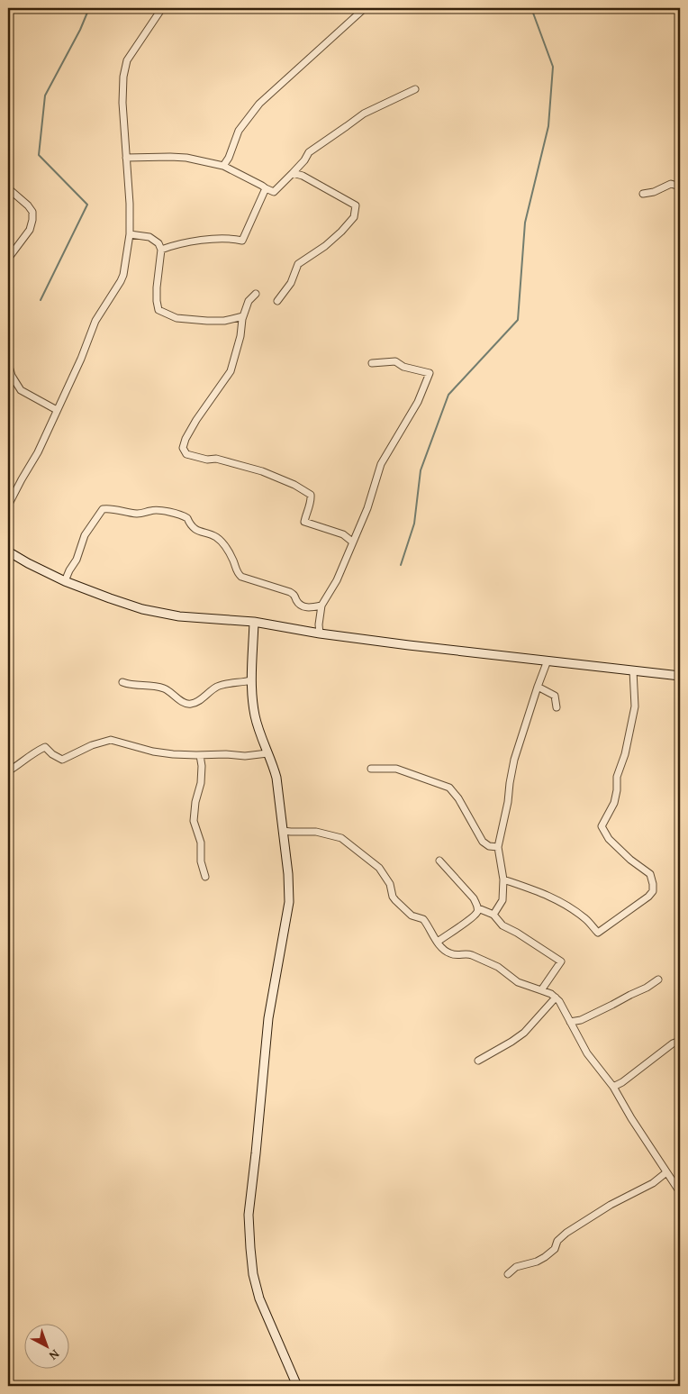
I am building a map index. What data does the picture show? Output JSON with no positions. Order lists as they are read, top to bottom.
{
  "north": "bottom right"
}
